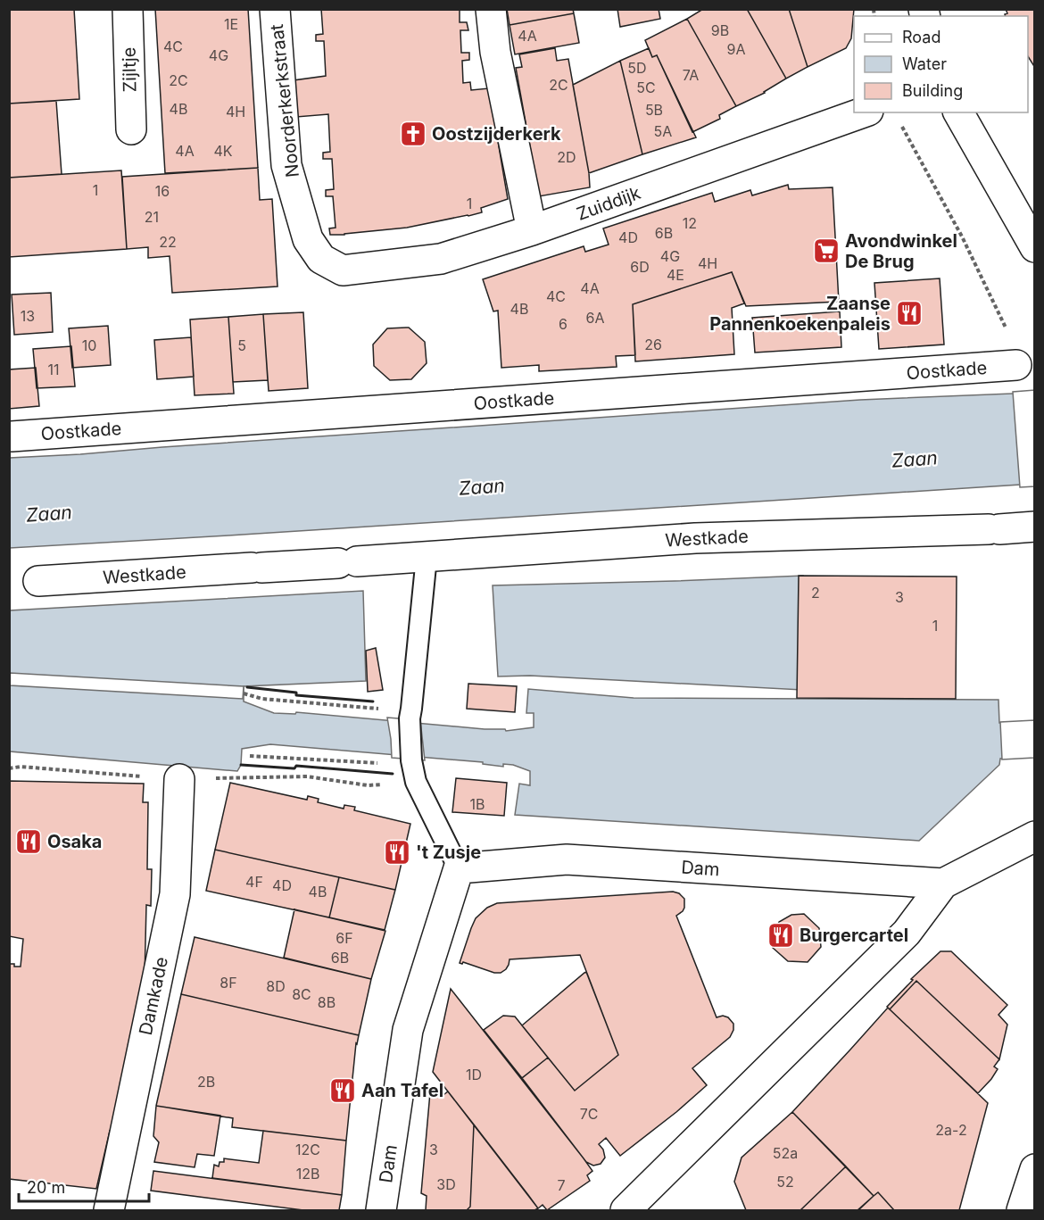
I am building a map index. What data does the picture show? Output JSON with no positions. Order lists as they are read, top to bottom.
{
  "streets": {
    "street": [
      "Zijltje",
      "Noorderkerkstraat",
      "Zuiddijk",
      "Oostkade",
      "Westkade",
      "Dam",
      "Damkade"
    ]
  },
  "crossings": [
    ["Noorderkerkstraat", "Zuiddijk"]
  ],
  "water": ["Zaan"],
  "places": {
    "church": ["Oostzijderkerk"],
    "supermarket": ["Avondwinkel De Brug"],
    "restaurant": [
      "Zaanse Pannenkoekenpaleis",
      "Osaka",
      "'t Zusje",
      "Burgercartel",
      "Aan Tafel"
    ]
  },
  "house_numbers": [
    "1E",
    "9B",
    "4A",
    "4C",
    "9A",
    "4G",
    "5D",
    "7A",
    "2C",
    "2C",
    "5C",
    "4B",
    "5B",
    "4H",
    "5A",
    "4A",
    "4K",
    "2D",
    "1",
    "16",
    "1",
    "21",
    "12",
    "6B",
    "4D",
    "22",
    "4G",
    "4H",
    "6D",
    "4E",
    "4A",
    "4C",
    "4B",
    "13",
    "6A",
    "6",
    "26",
    "10",
    "5",
    "11",
    "2",
    "3",
    "1",
    "1B",
    "4F",
    "4D",
    "4B",
    "6F",
    "6B",
    "8F",
    "8D",
    "8C",
    "8B",
    "1D",
    "2B",
    "7C",
    "2a-2",
    "12C",
    "3",
    "52a",
    "12B",
    "52",
    "3D",
    "7"
  ],
  "legend": ["Road", "Water", "Building"],
  "scale_bar": "20 m"
}
